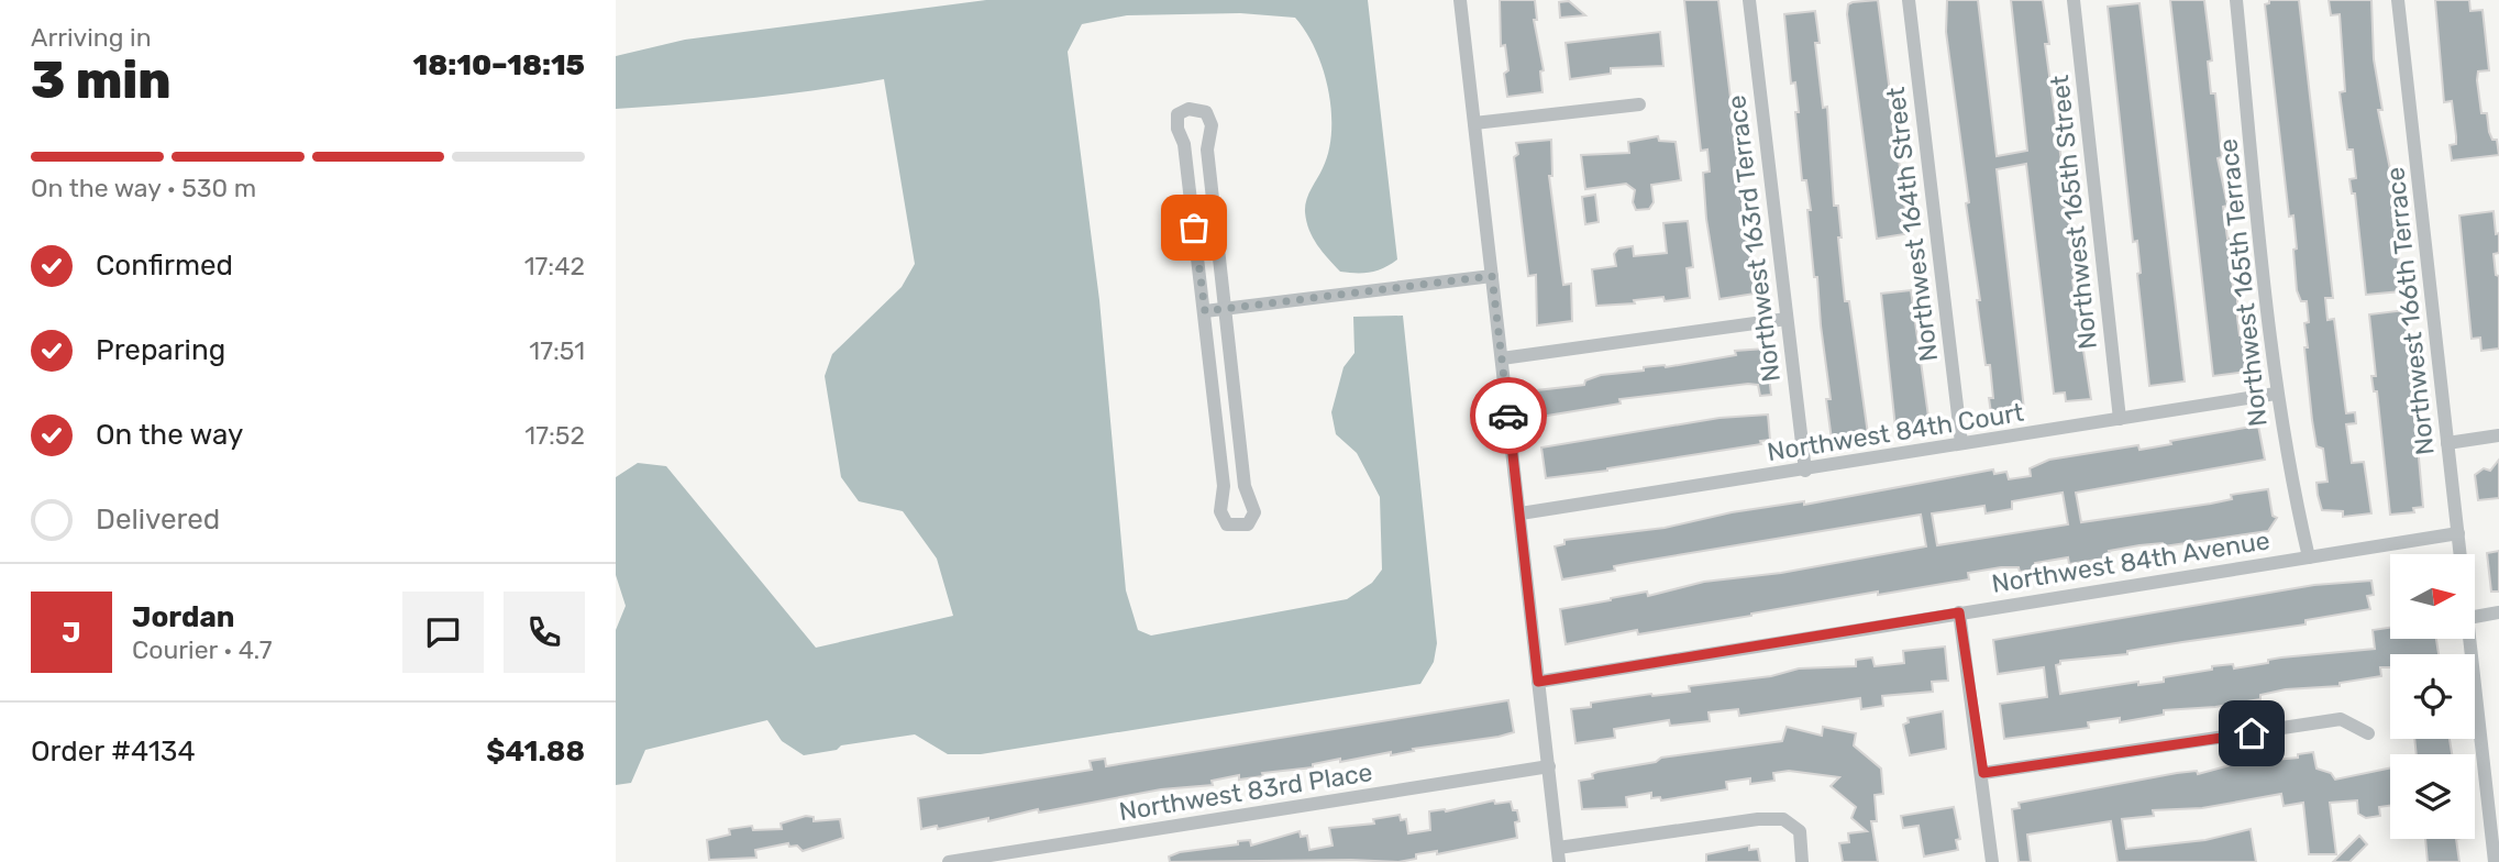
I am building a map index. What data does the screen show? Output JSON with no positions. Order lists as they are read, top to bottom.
{
  "streets": {
    "street": [
      "Northwest 165th Street",
      "Northwest 164th Street",
      "Northwest 163rd Terrace",
      "Northwest 165th Terrace",
      "Northwest 166th Terrace",
      "Northwest 84th Court",
      "Northwest 84th Avenue",
      "Northwest 83rd Place"
    ]
  },
  "crossings": [
    ["Northwest 165th Street", "Northwest 84th Court"],
    ["Northwest 164th Street", "Northwest 84th Court"],
    ["Northwest 163rd Terrace", "Northwest 84th Court"],
    ["Northwest 165th Terrace", "Northwest 84th Court"],
    ["Northwest 165th Terrace", "Northwest 84th Avenue"],
    ["Northwest 166th Terrace", "Northwest 84th Avenue"]
  ],
  "north": "right",
  "page": {
    "heading": ["3 min", "Arriving in", "18:10–18:15"],
    "panel": [
      "Jordan",
      "Courier · 4.7",
      "Order #4134",
      "$41.88"
    ],
    "bar": "On the way · 530 m",
    "list": [
      ["Confirmed", "17:42"],
      ["Preparing", "17:51"],
      ["On the way", "17:52"],
      "Delivered"
    ],
    "round": "J"
  }
}
